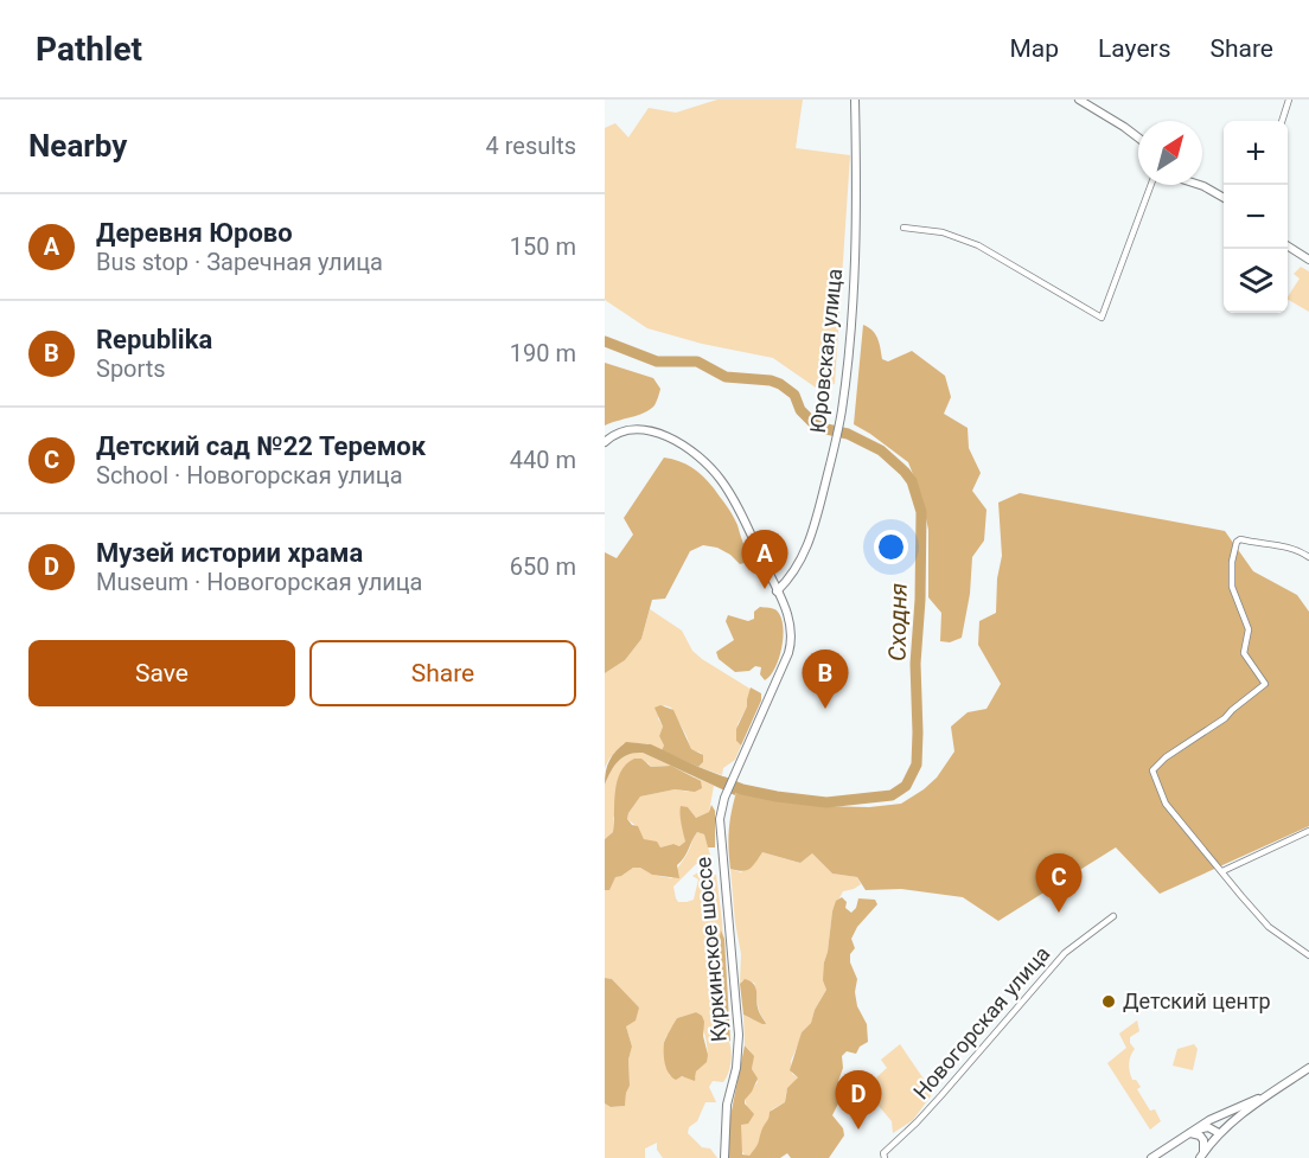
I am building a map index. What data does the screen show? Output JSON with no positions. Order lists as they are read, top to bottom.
{
  "streets": {
    "street": ["Юровская улица", "Куркинское шоссе", "Новогорская улица"]
  },
  "crossings": [
    ["Юровская улица", "Куркинское шоссе"]
  ],
  "water": ["Сходня"],
  "places": ["Детский центр"],
  "north": "top right",
  "page": {
    "header": "Pathlet",
    "nav": ["Map", "Layers", "Share"],
    "heading": ["Nearby", "4 results"],
    "map_buttons": ["+", "−"],
    "list": [
      {
        "mark": "A",
        "name": "Деревня Юрово",
        "note": "Bus stop · Заречная улица",
        "value": "150 m"
      },
      {
        "mark": "B",
        "name": "Republika",
        "note": "Sports",
        "value": "190 m"
      },
      {
        "mark": "C",
        "name": "Детский сад №22 Теремок",
        "note": "School · Новогорская улица",
        "value": "440 m"
      },
      {
        "mark": "D",
        "name": "Музей истории храма",
        "note": "Museum · Новогорская улица",
        "value": "650 m"
      }
    ],
    "pins": [
      "A",
      "B",
      "C",
      "D"
    ],
    "buttons": ["Save", "Share"]
  }
}
